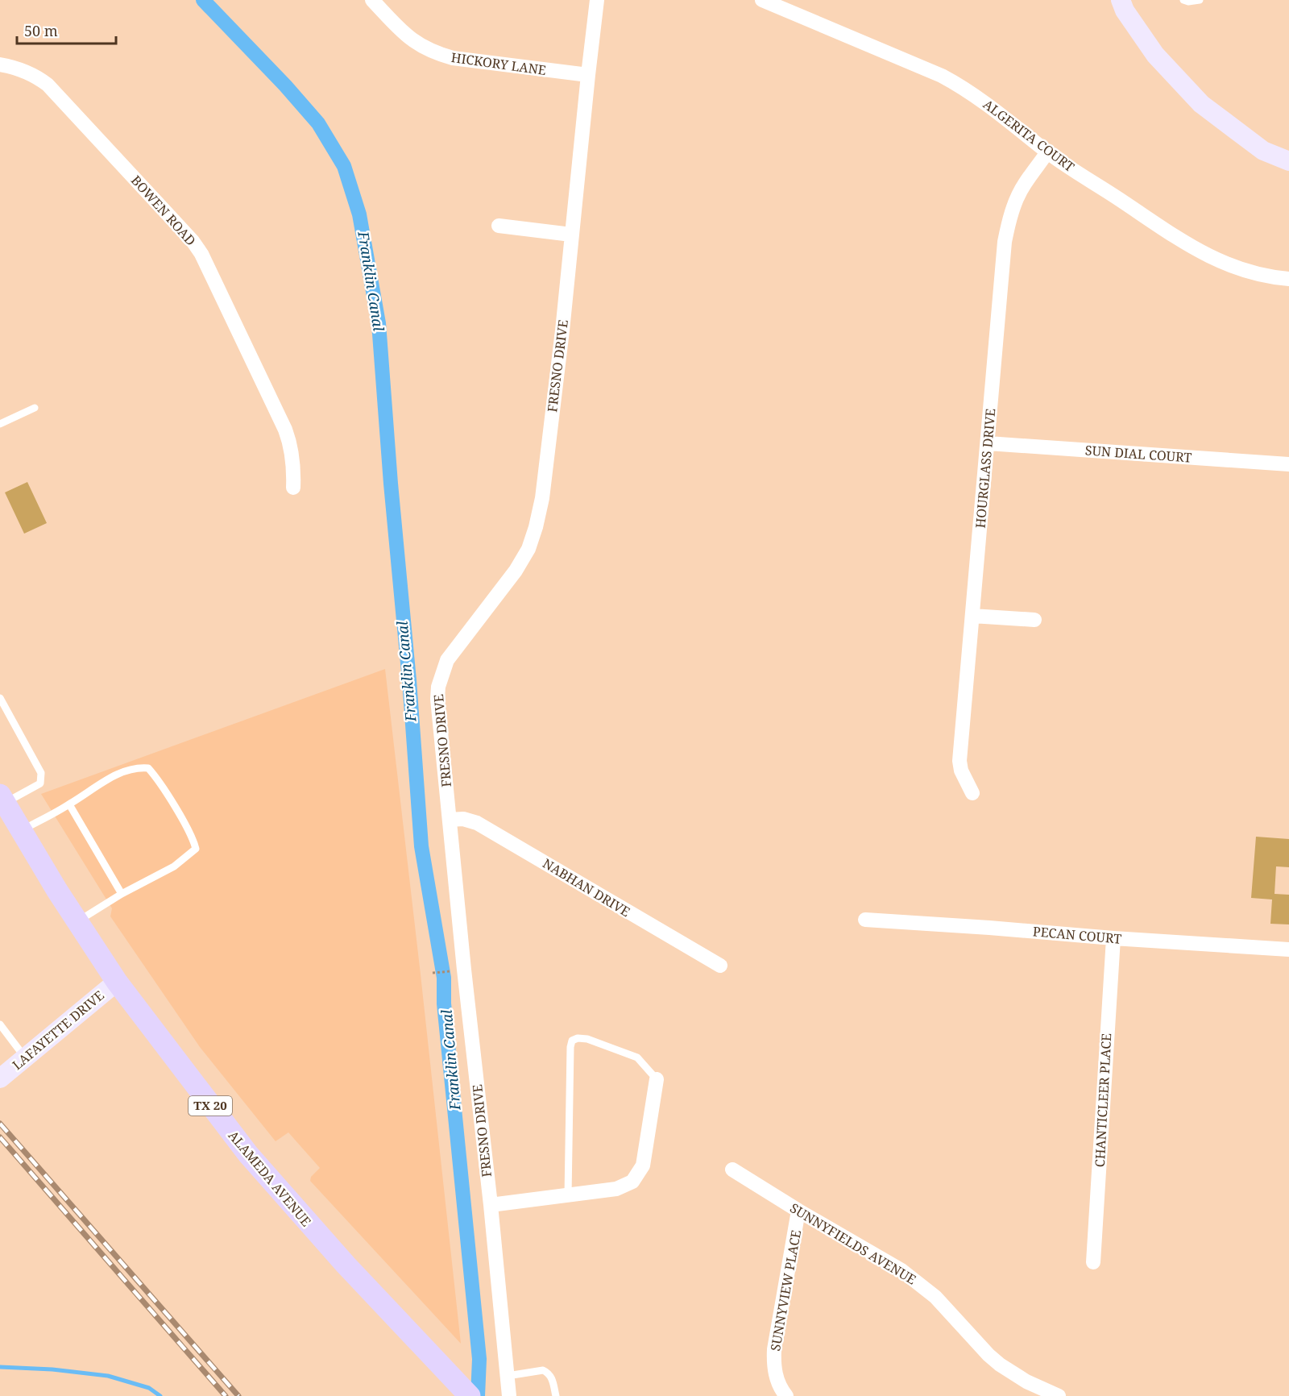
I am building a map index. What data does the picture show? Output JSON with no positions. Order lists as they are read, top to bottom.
{
  "streets": {
    "main road": ["TX 20", "ALAMEDA AVENUE"],
    "street": [
      "HICKORY LANE",
      "ALGERITA COURT",
      "BOWEN ROAD",
      "FRESNO DRIVE",
      "SUN DIAL COURT",
      "HOURGLASS DRIVE",
      "NABHAN DRIVE",
      "PECAN COURT",
      "LAFAYETTE DRIVE",
      "CHANTICLEER PLACE",
      "SUNNYFIELDS AVENUE",
      "SUNNYVIEW PLACE"
    ]
  },
  "crossings": [
    ["HICKORY LANE", "FRESNO DRIVE"],
    ["ALGERITA COURT", "HOURGLASS DRIVE"],
    ["FRESNO DRIVE", "NABHAN DRIVE"],
    ["SUN DIAL COURT", "HOURGLASS DRIVE"],
    ["PECAN COURT", "CHANTICLEER PLACE"],
    ["LAFAYETTE DRIVE", "ALAMEDA AVENUE"],
    ["SUNNYFIELDS AVENUE", "SUNNYVIEW PLACE"]
  ],
  "water": ["Franklin Canal"],
  "scale_bar": "50 m"
}
